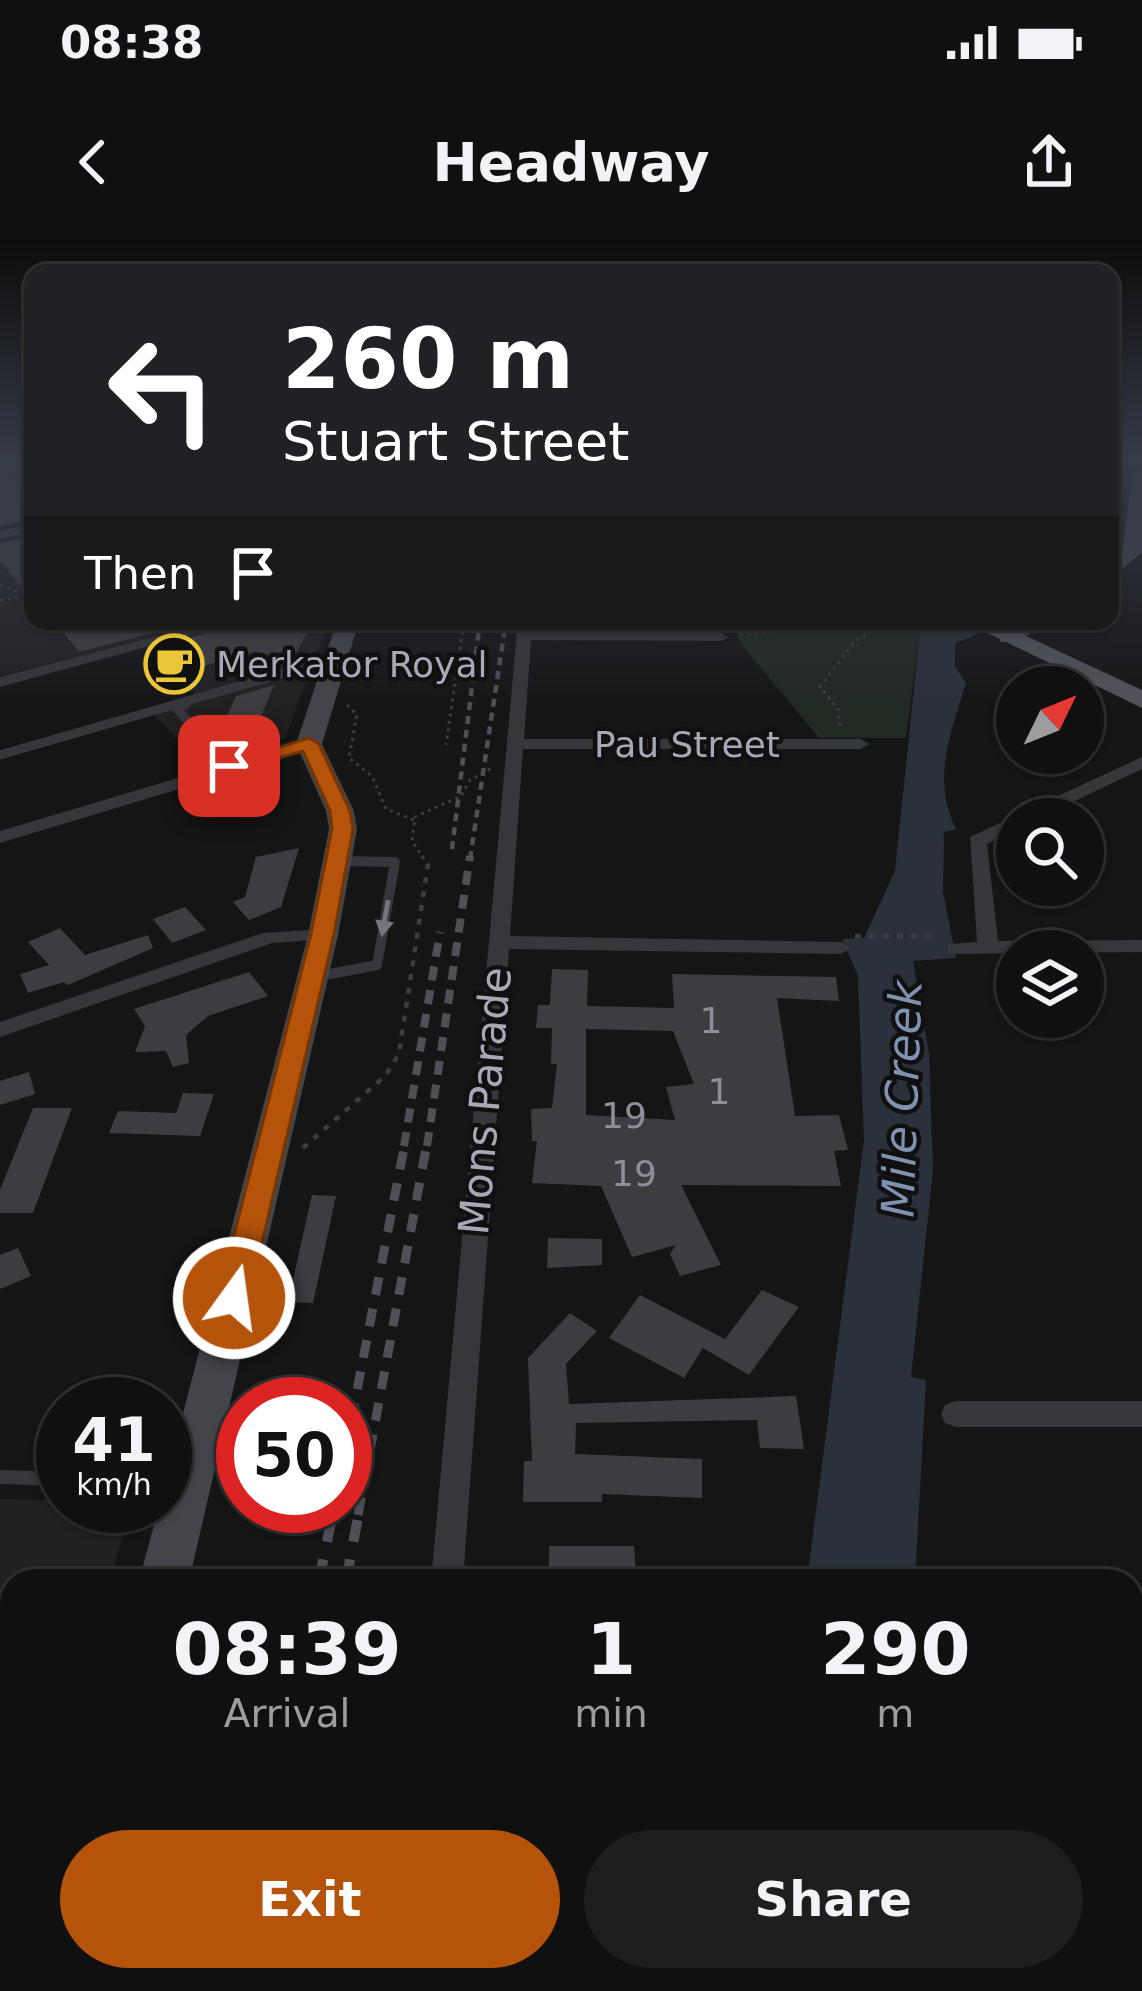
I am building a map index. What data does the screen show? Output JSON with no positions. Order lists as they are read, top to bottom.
{
  "streets": {
    "street": ["Pau Street", "Mons Parade"]
  },
  "crossings": [
    ["Pau Street", "Mons Parade"]
  ],
  "water": ["Mile Creek"],
  "places": {
    "cafe": ["Merkator Royal"]
  },
  "house_numbers": [
    "1",
    "1",
    "19",
    "19"
  ],
  "north": "top right",
  "page": {
    "status": "08:38",
    "header": "Headway",
    "turn": ["260 m", "Stuart Street"],
    "then": "Then",
    "speed": "41 km/h",
    "limit": "50",
    "eta": [
      "08:39",
      "Arrival",
      "1",
      "min",
      "290",
      "m"
    ],
    "buttons": ["Exit", "Share"]
  }
}
